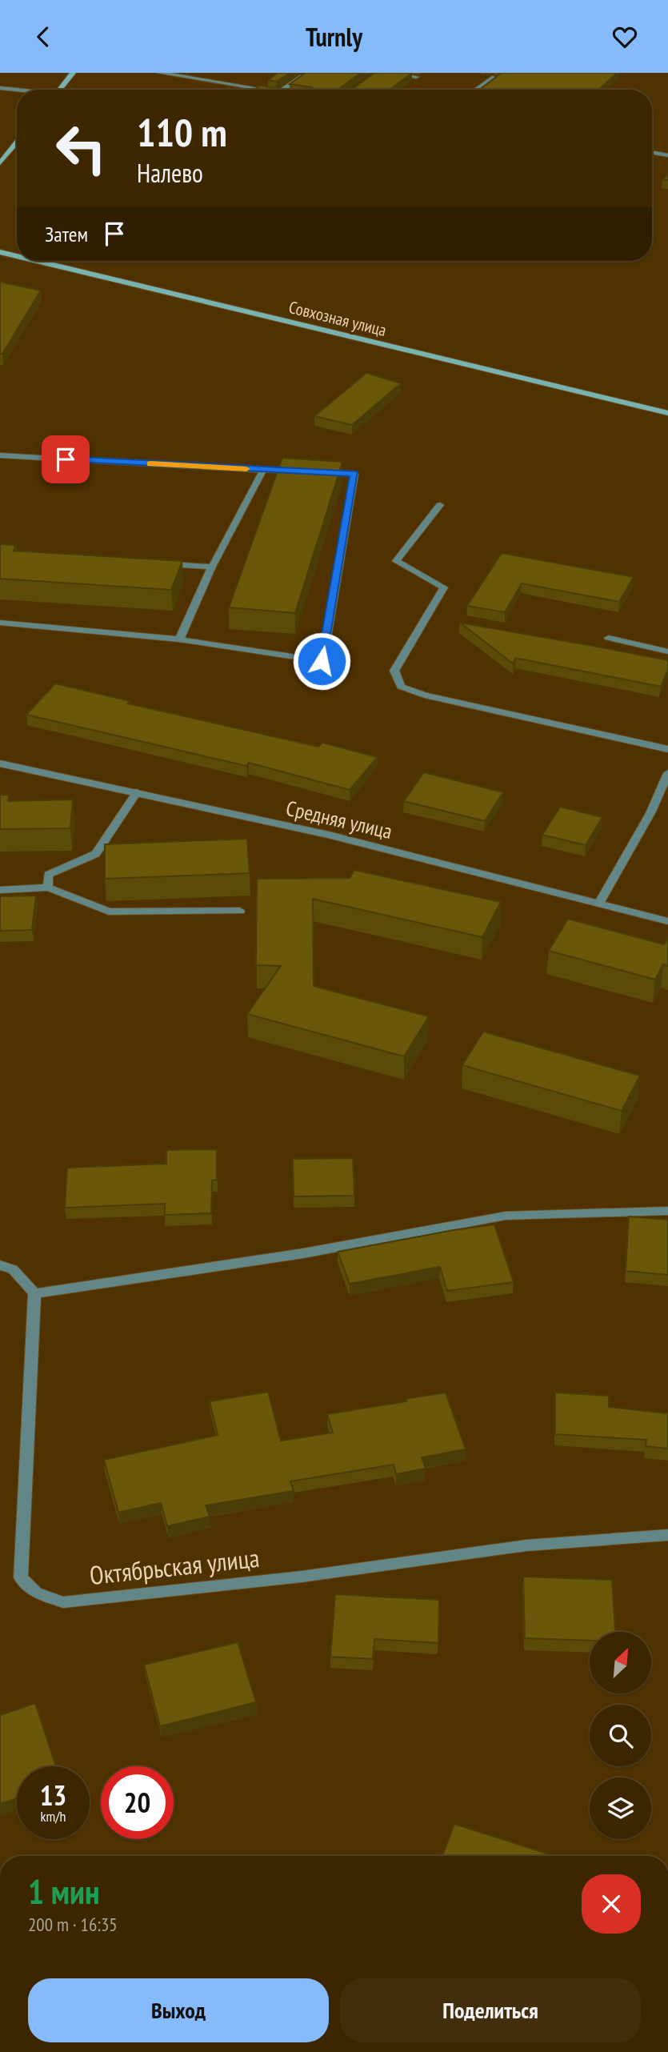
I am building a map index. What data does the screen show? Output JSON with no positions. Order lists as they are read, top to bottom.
{
  "streets": {
    "street": ["Совхозная улица", "Средняя улица", "Октябрьская улица"]
  },
  "north": "top right",
  "page": {
    "header": "Turnly",
    "turn": ["110 m", "Налево"],
    "then": "Затем",
    "speed": "13 km/h",
    "limit": "20",
    "heading": ["1 мин", "200 m · 16:35"],
    "buttons": ["Выход", "Поделиться"]
  }
}
